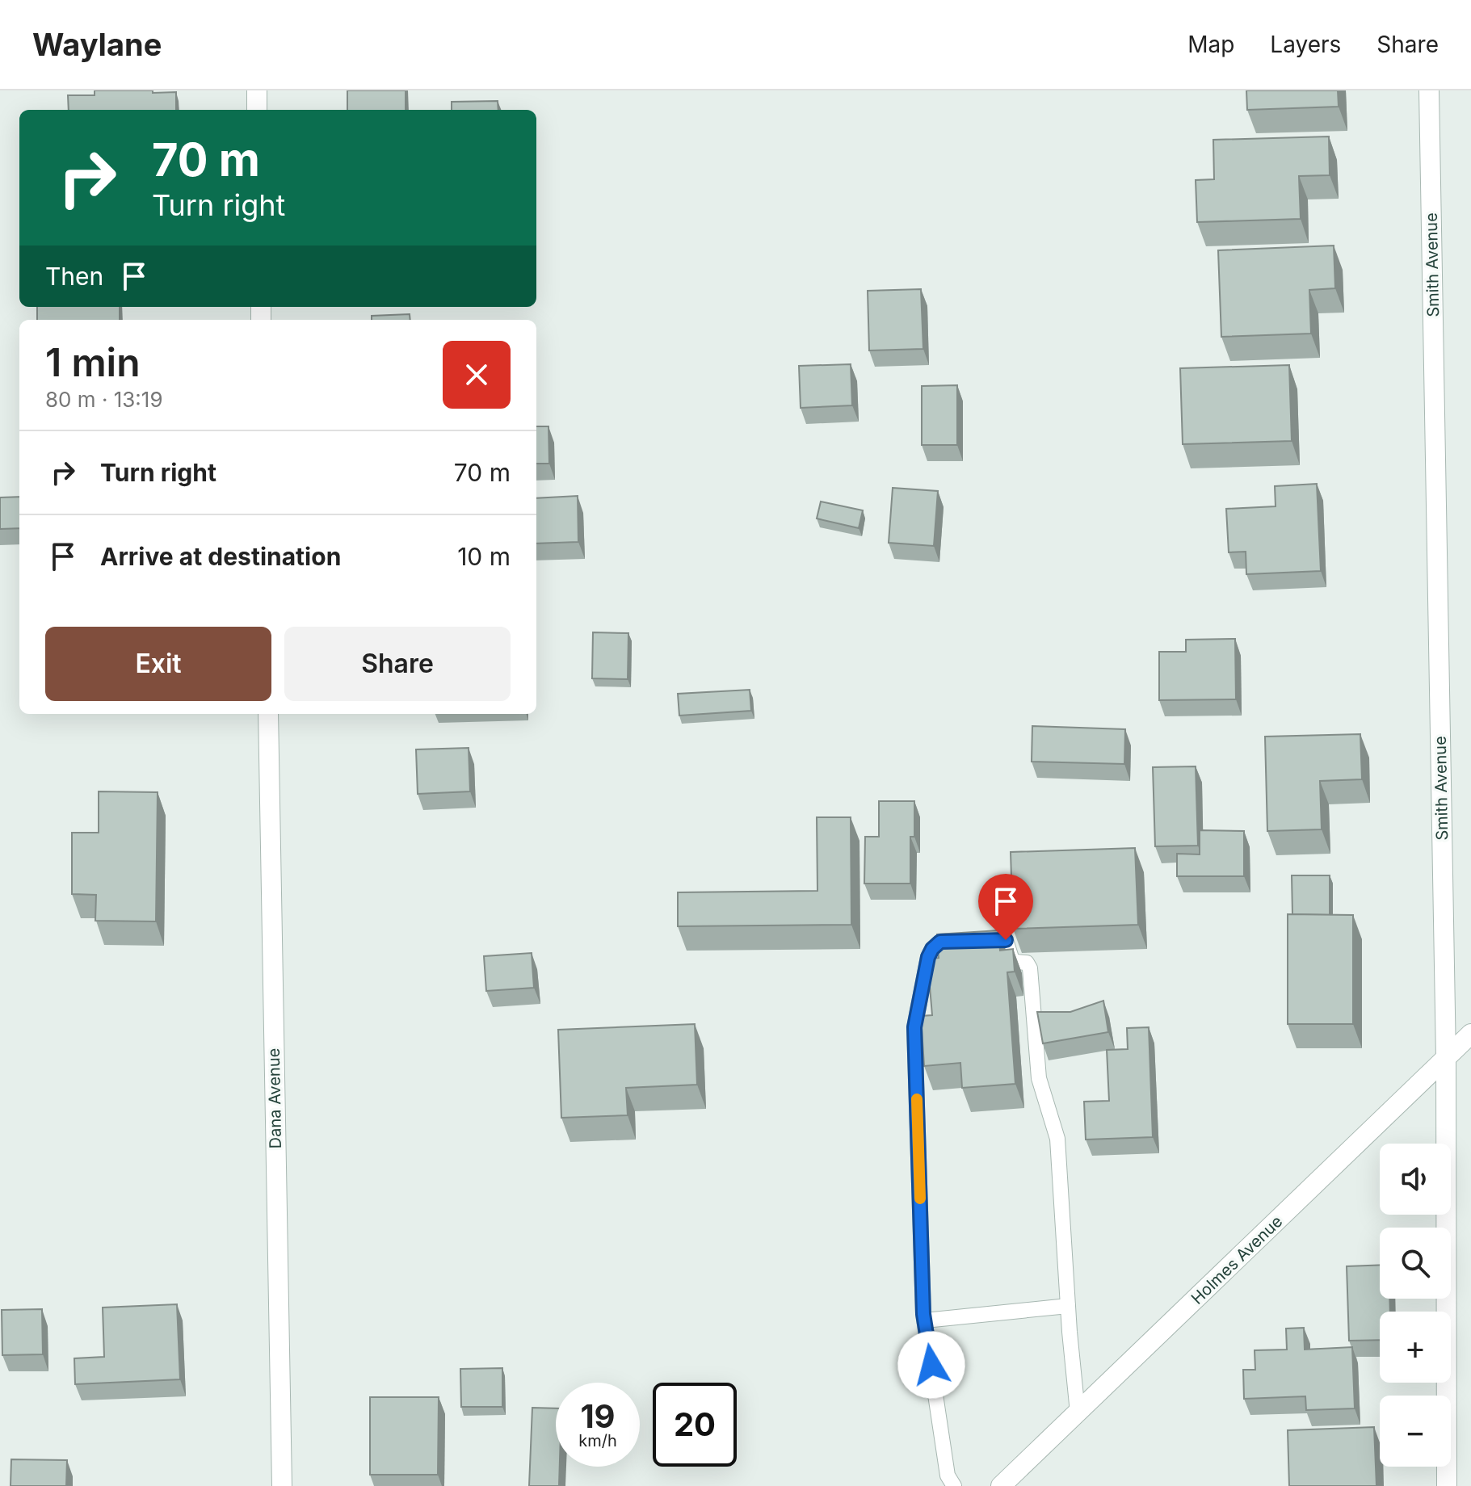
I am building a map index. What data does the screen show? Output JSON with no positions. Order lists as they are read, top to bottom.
{
  "streets": {
    "street": ["Smith Avenue", "Dana Avenue", "Holmes Avenue"]
  },
  "crossings": [
    ["Smith Avenue", "Holmes Avenue"]
  ],
  "page": {
    "header": "Waylane",
    "nav": ["Map", "Layers", "Share"],
    "turn": ["70 m", "Turn right"],
    "then": "Then",
    "heading": ["1 min", "80 m · 13:19"],
    "list": [
      {
        "name": "Turn right",
        "value": "70 m"
      },
      {
        "name": "Arrive at destination",
        "value": "10 m"
      }
    ],
    "buttons": ["Exit", "Share"],
    "map_buttons": ["+", "−"],
    "speed": "19 km/h",
    "limit": "20"
  }
}
